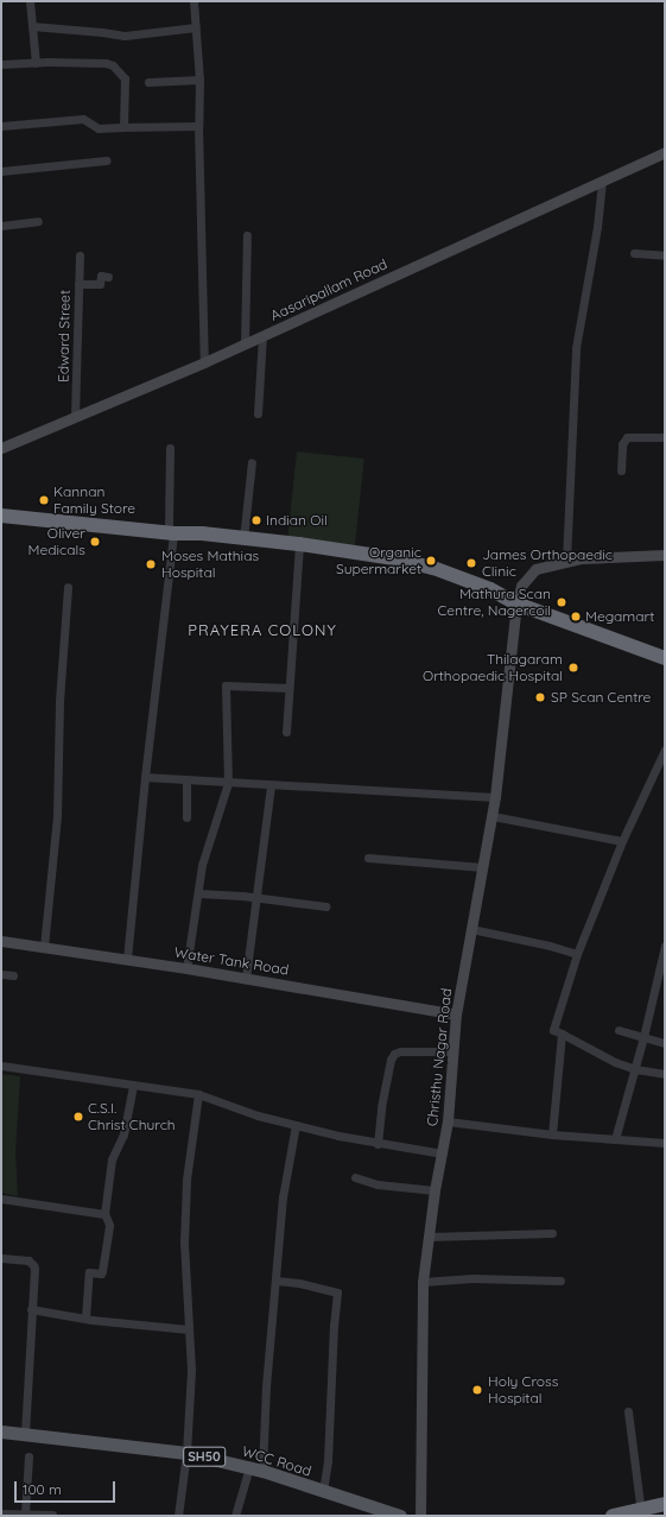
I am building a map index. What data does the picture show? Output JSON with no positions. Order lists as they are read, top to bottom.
{
  "streets": {
    "main road": ["SH50", "WCC Road"],
    "street": [
      "Aasaripallam Road",
      "Edward Street",
      "Water Tank Road",
      "Christhu Nagar Road"
    ]
  },
  "crossings": [
    ["Aasaripallam Road", "Edward Street"],
    ["Water Tank Road", "Christhu Nagar Road"]
  ],
  "districts": ["PRAYERA COLONY"],
  "places": [
    "Kannan Family Store",
    "Indian Oil",
    "Oliver Medicals",
    "Organic Supermarket",
    "James Orthopaedic Clinic",
    "Moses Mathias Hospital",
    "Mathura Scan Centre, Nagercoil",
    "Megamart",
    "Thilagaram Orthopaedic Hospital",
    "SP Scan Centre",
    "C.S.I. Christ Church",
    "Holy Cross Hospital"
  ],
  "scale_bar": "100 m"
}
